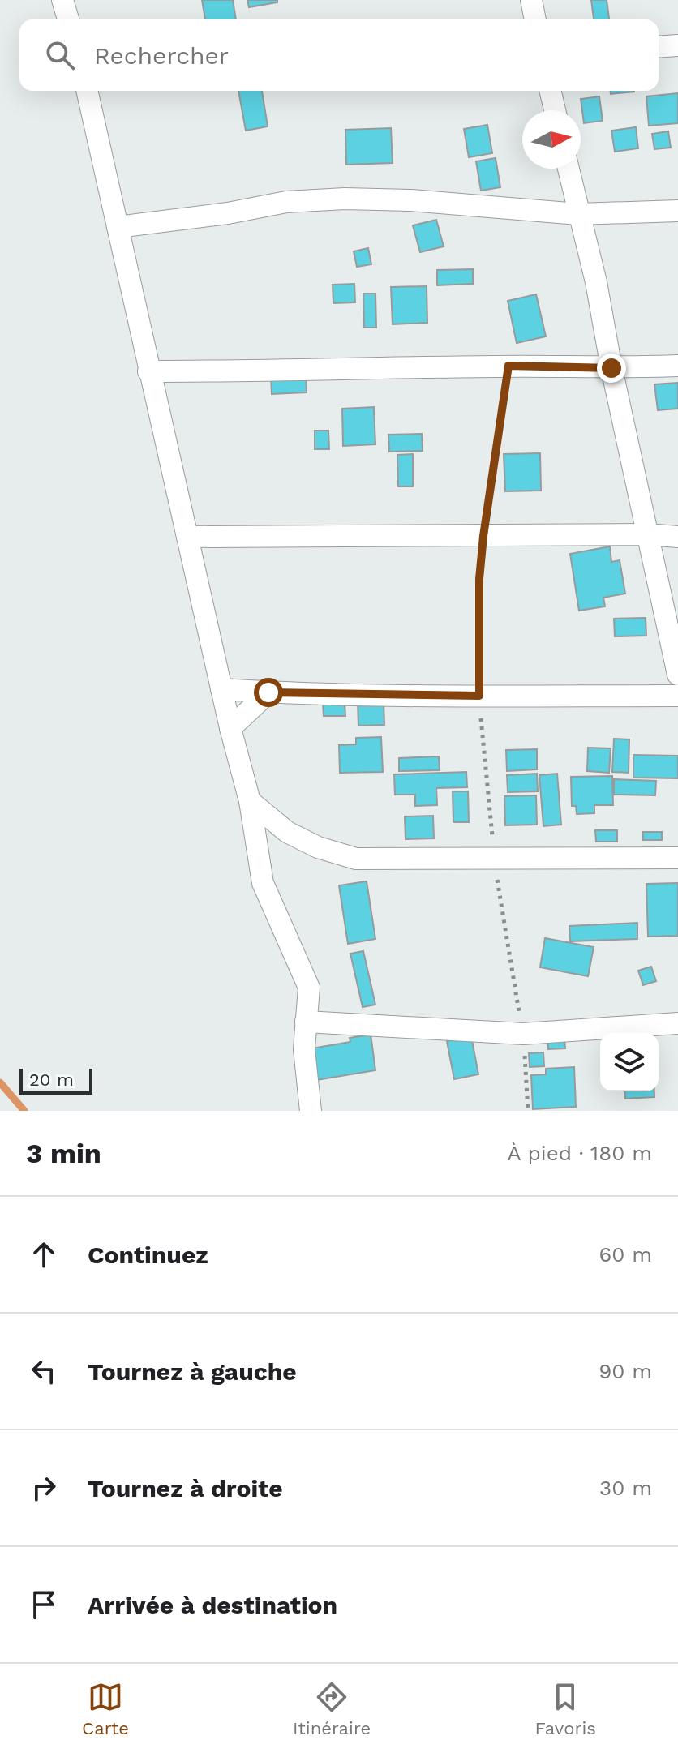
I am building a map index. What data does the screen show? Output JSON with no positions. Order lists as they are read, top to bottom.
{
  "scale_bar": "20 m",
  "north": "right",
  "page": {
    "search": "Rechercher",
    "scale": "20 m",
    "heading": ["3 min", "À pied · 180 m"],
    "list": [
      ["Continuez", "60 m"],
      ["Tournez à gauche", "90 m"],
      ["Tournez à droite", "30 m"],
      "Arrivée à destination"
    ],
    "nav": ["Carte", "Itinéraire", "Favoris"]
  }
}
